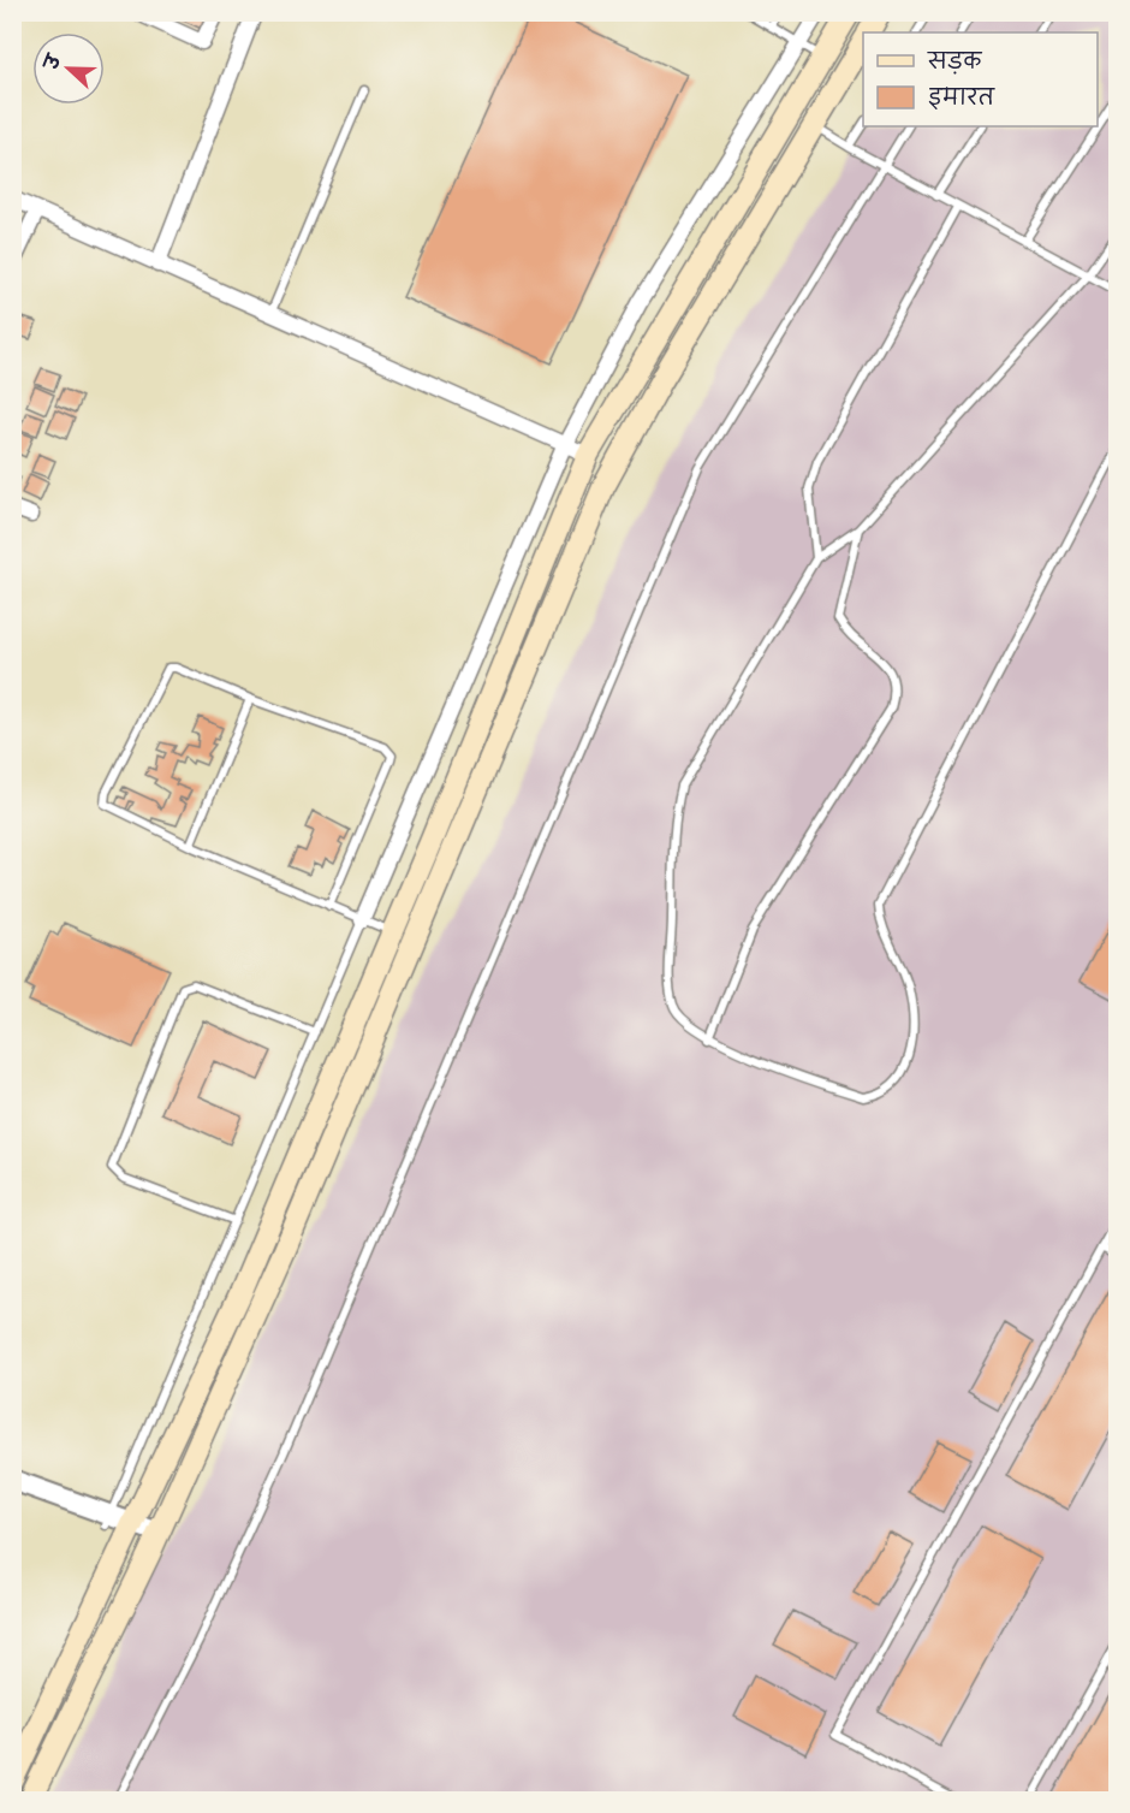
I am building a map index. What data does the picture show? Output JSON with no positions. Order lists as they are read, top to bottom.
{
  "legend": ["सड़क", "इमारत"],
  "north": "left"
}
